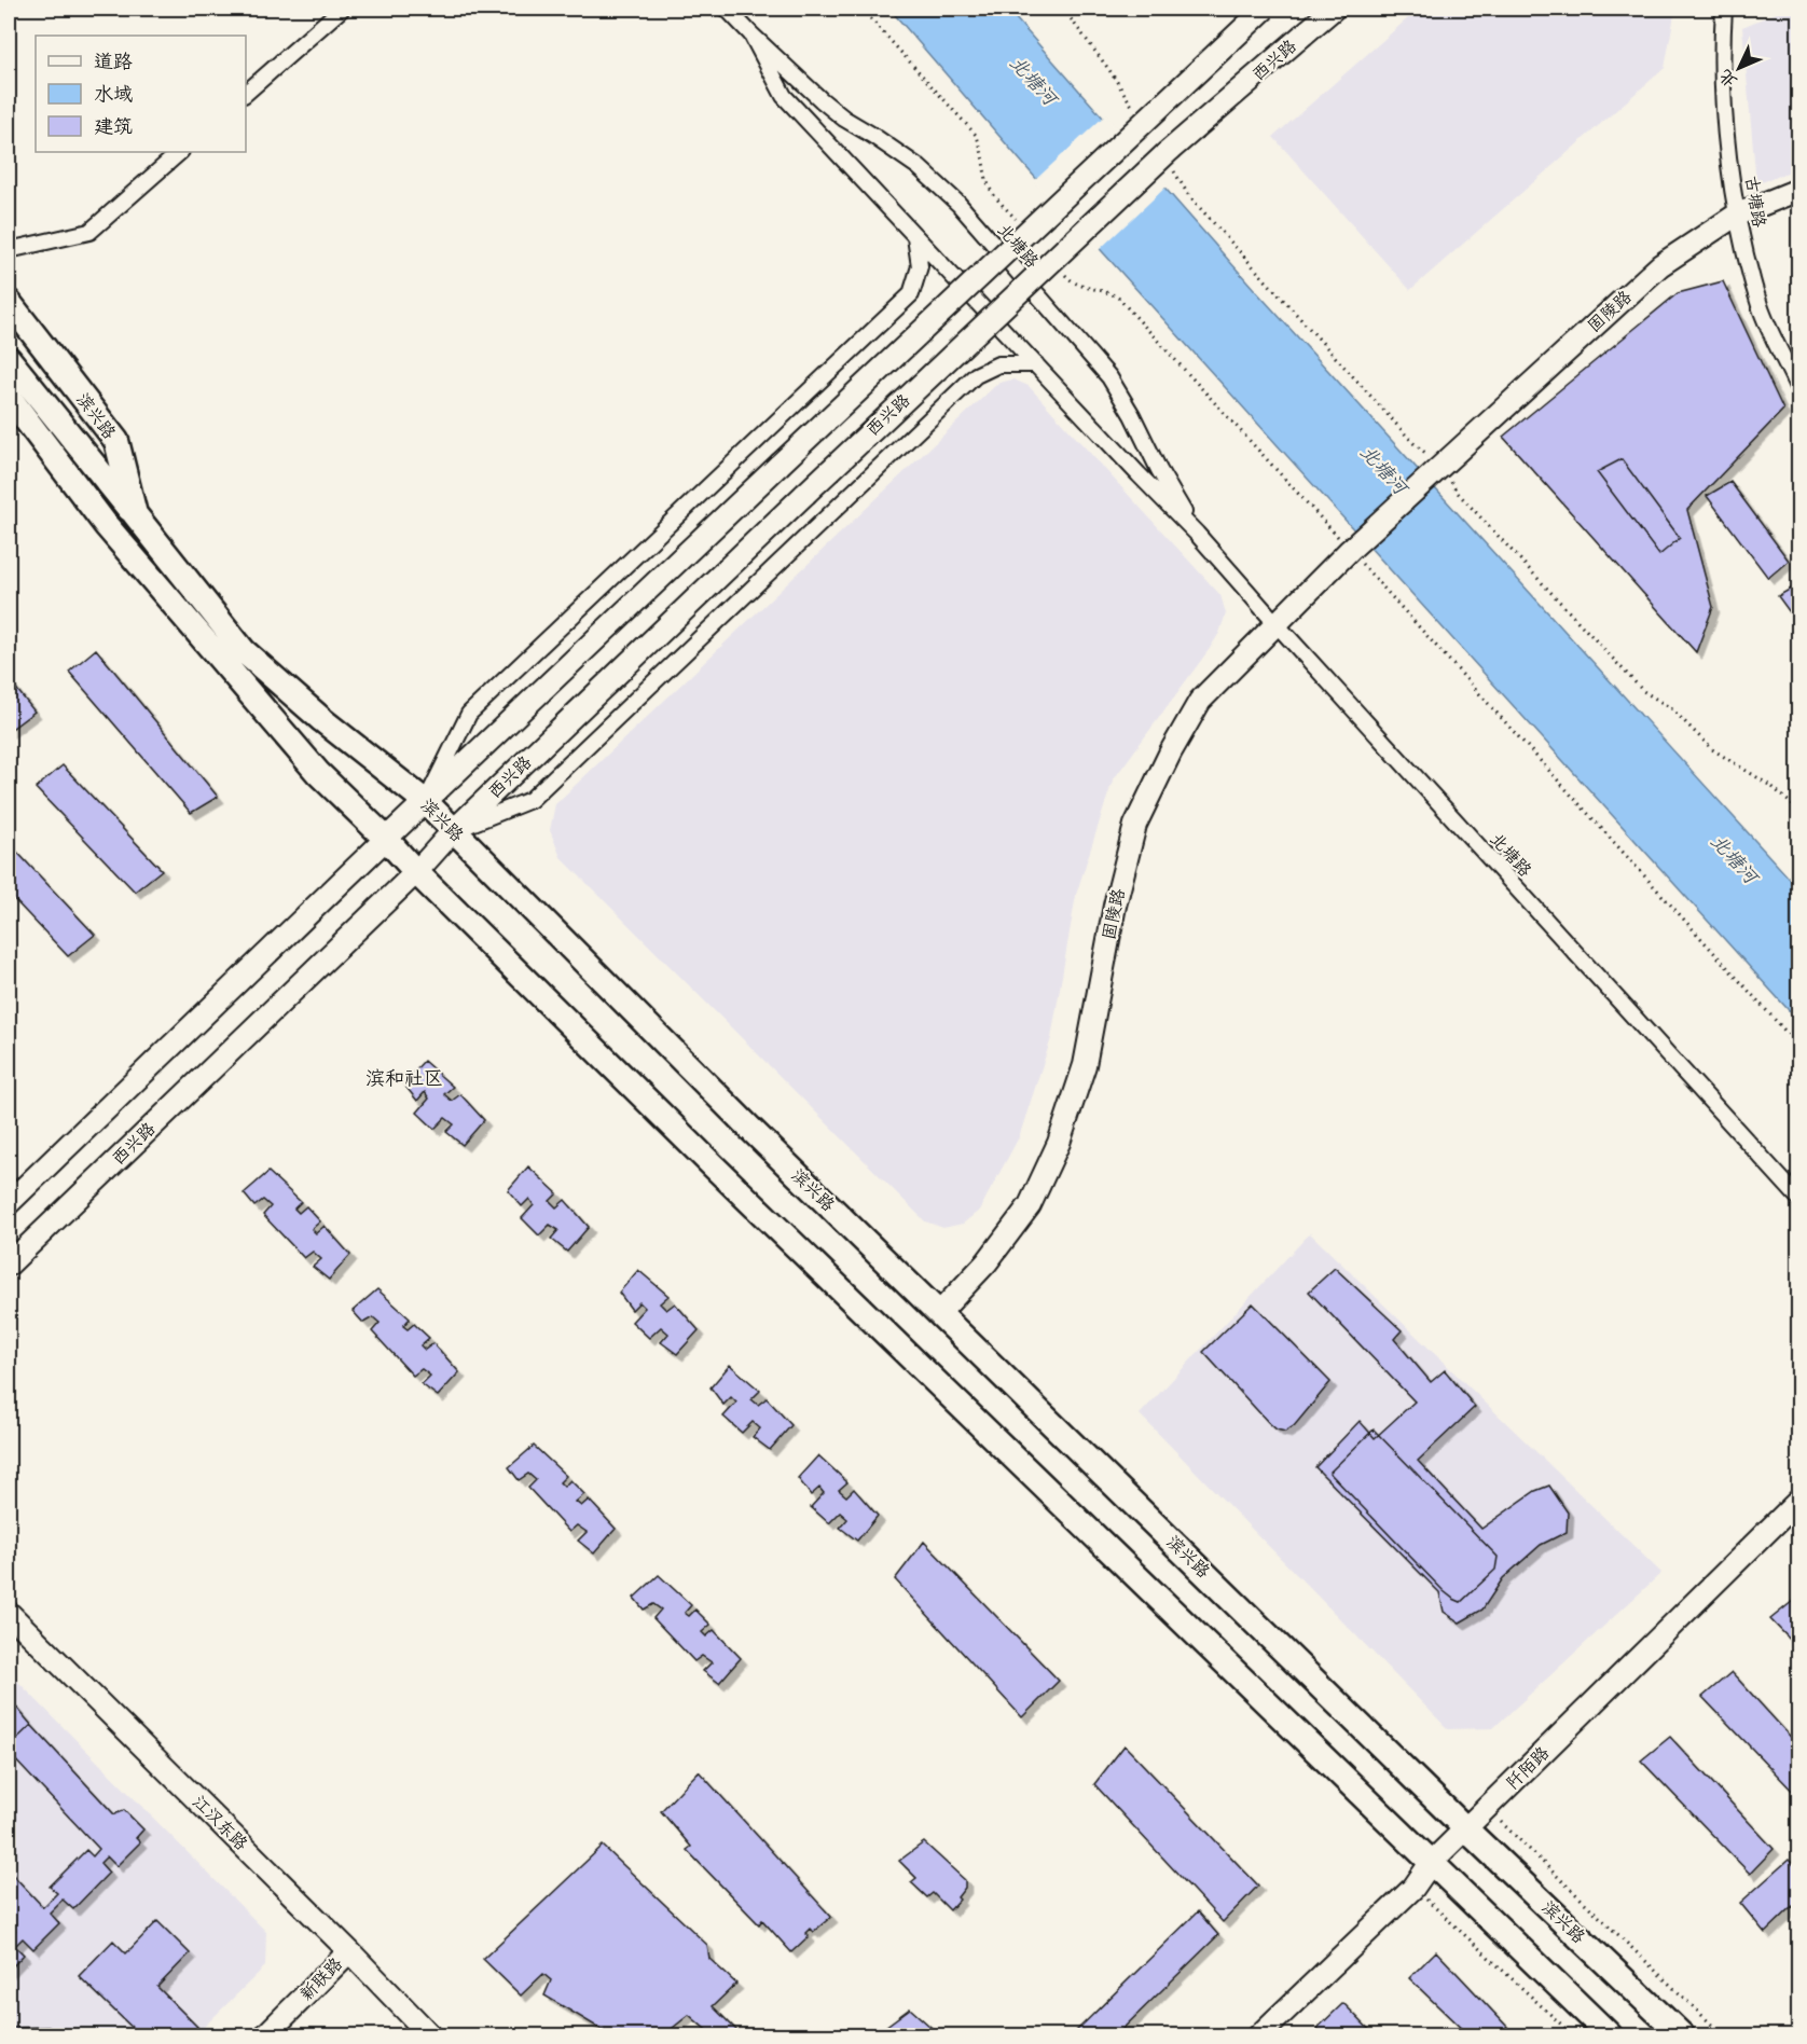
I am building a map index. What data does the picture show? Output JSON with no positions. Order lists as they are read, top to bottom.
{
  "streets": {
    "main road": [
      "西兴路",
      "固陵路",
      "滨兴路",
      "阡陌路",
      "江汉东路",
      "新联路"
    ],
    "street": ["古塘路", "北塘路"]
  },
  "crossings": [
    ["西兴路", "北塘路"],
    ["西兴路", "滨兴路"],
    ["古塘路", "固陵路"],
    ["北塘路", "固陵路"],
    ["固陵路", "滨兴路"],
    ["滨兴路", "阡陌路"],
    ["江汉东路", "新联路"]
  ],
  "districts": ["滨和社区"],
  "water": ["北塘河"],
  "legend": ["道路", "水域", "建筑"],
  "north": "bottom left"
}
